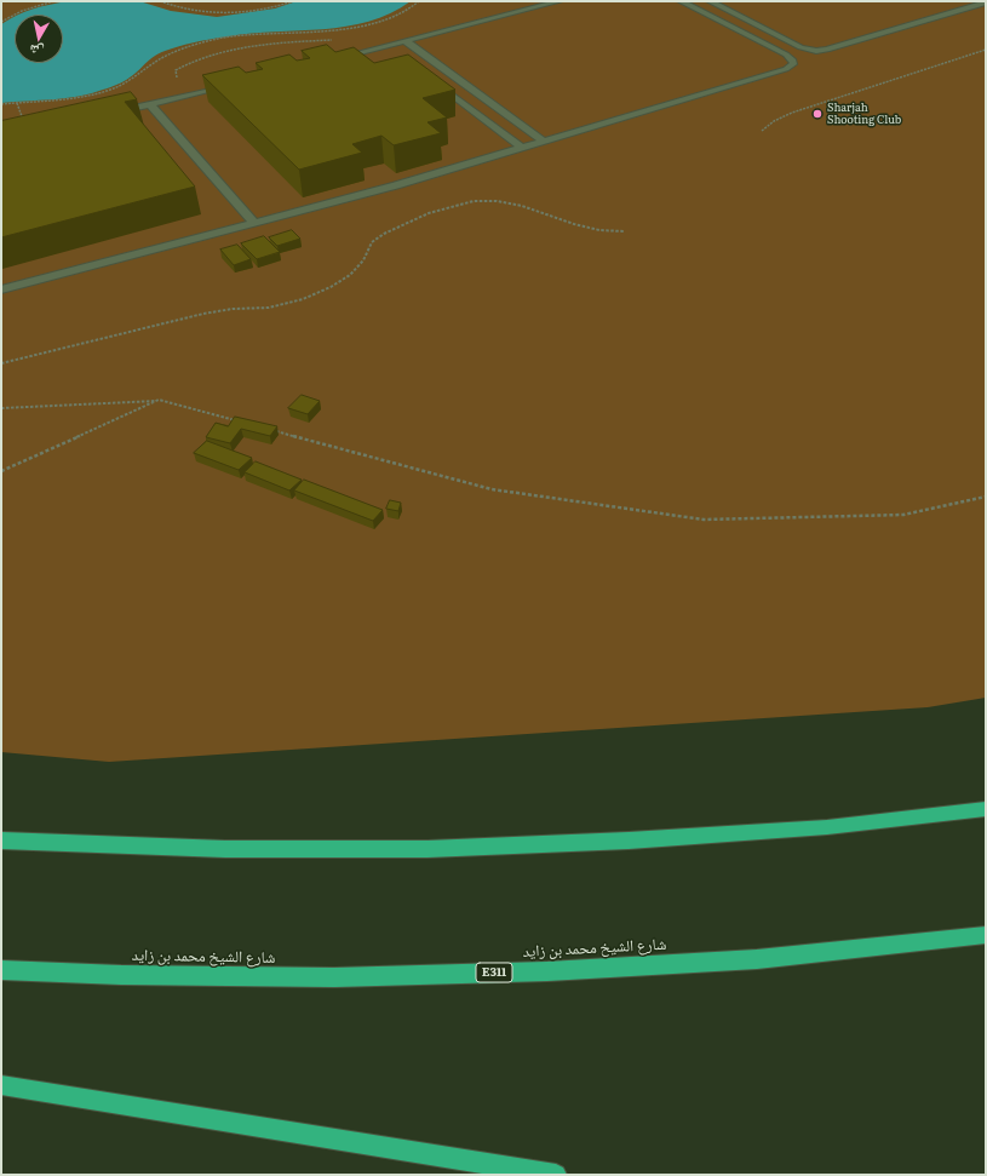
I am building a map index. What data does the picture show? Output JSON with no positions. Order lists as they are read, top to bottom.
{
  "streets": {
    "highway": ["شارع الشيخ محمد بن زايد", "E311"]
  },
  "places": ["Sharjah Shooting Club"],
  "north": "bottom"
}
